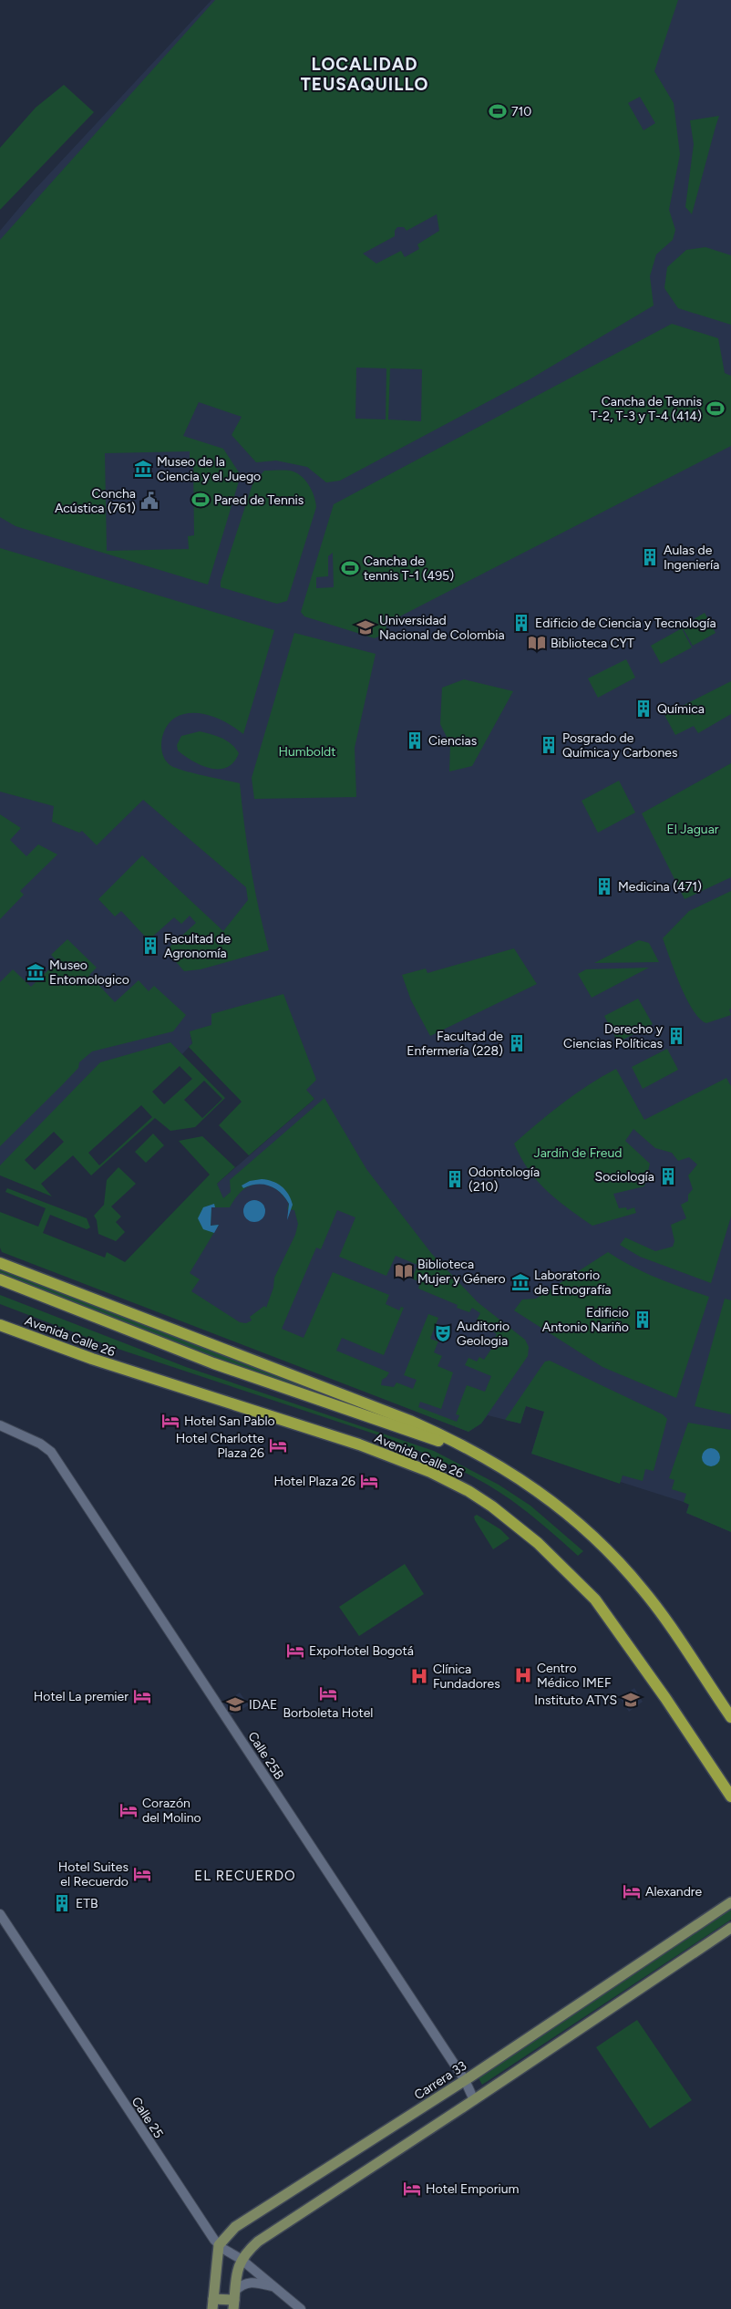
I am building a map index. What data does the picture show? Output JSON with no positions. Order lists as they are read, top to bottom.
{
  "streets": {
    "main road": ["Avenida Calle 26", "Carrera 33"],
    "street": ["Calle 25B", "Calle 25"]
  },
  "crossings": [
    ["Calle 25B", "Carrera 33"],
    ["Carrera 33", "Calle 25"]
  ],
  "districts": ["LOCALIDAD TEUSAQUILLO", "EL RECUERDO"],
  "parks": ["Humboldt", "El Jaguar", "Jardín de Freud"],
  "places": {
    "sports": [
      "710",
      "Cancha de Tennis T-2, T-3 y T-4 (414)",
      "Pared de Tennis",
      "Cancha de tennis T-1 (495)"
    ],
    "museum": ["Museo de la Ciencia y el Juego", "Museo Entomologico", "Laboratorio de Etnografía"],
    "public building": ["Concha Acústica (761)"],
    "building": [
      "Aulas de Ingeniería",
      "Edificio de Ciencia y Tecnología",
      "Química",
      "Ciencias",
      "Posgrado de Química y Carbones",
      "Medicina (471)",
      "Facultad de Agronomía",
      "Derecho y Ciencias Políticas",
      "Facultad de Enfermería (228)",
      "Sociología",
      "Odontología (210)",
      "Edificio Antonio Nariño",
      "ETB"
    ],
    "school or university": ["Universidad Nacional de Colombia", "Instituto ATYS", "IDAE"],
    "library": ["Biblioteca CYT", "Biblioteca Mujer y Género"],
    "theatre": ["Auditorio Geologia"],
    "hotel": [
      "Hotel San Pablo",
      "Hotel Charlotte Plaza 26",
      "Hotel Plaza 26",
      "ExpoHotel Bogotá",
      "Borboleta Hotel",
      "Hotel La premier",
      "Corazón del Molino",
      "Hotel Suites el Recuerdo",
      "Alexandre",
      "Hotel Emporium"
    ],
    "hospital": ["Centro Médico IMEF", "Clínica Fundadores"]
  }
}
